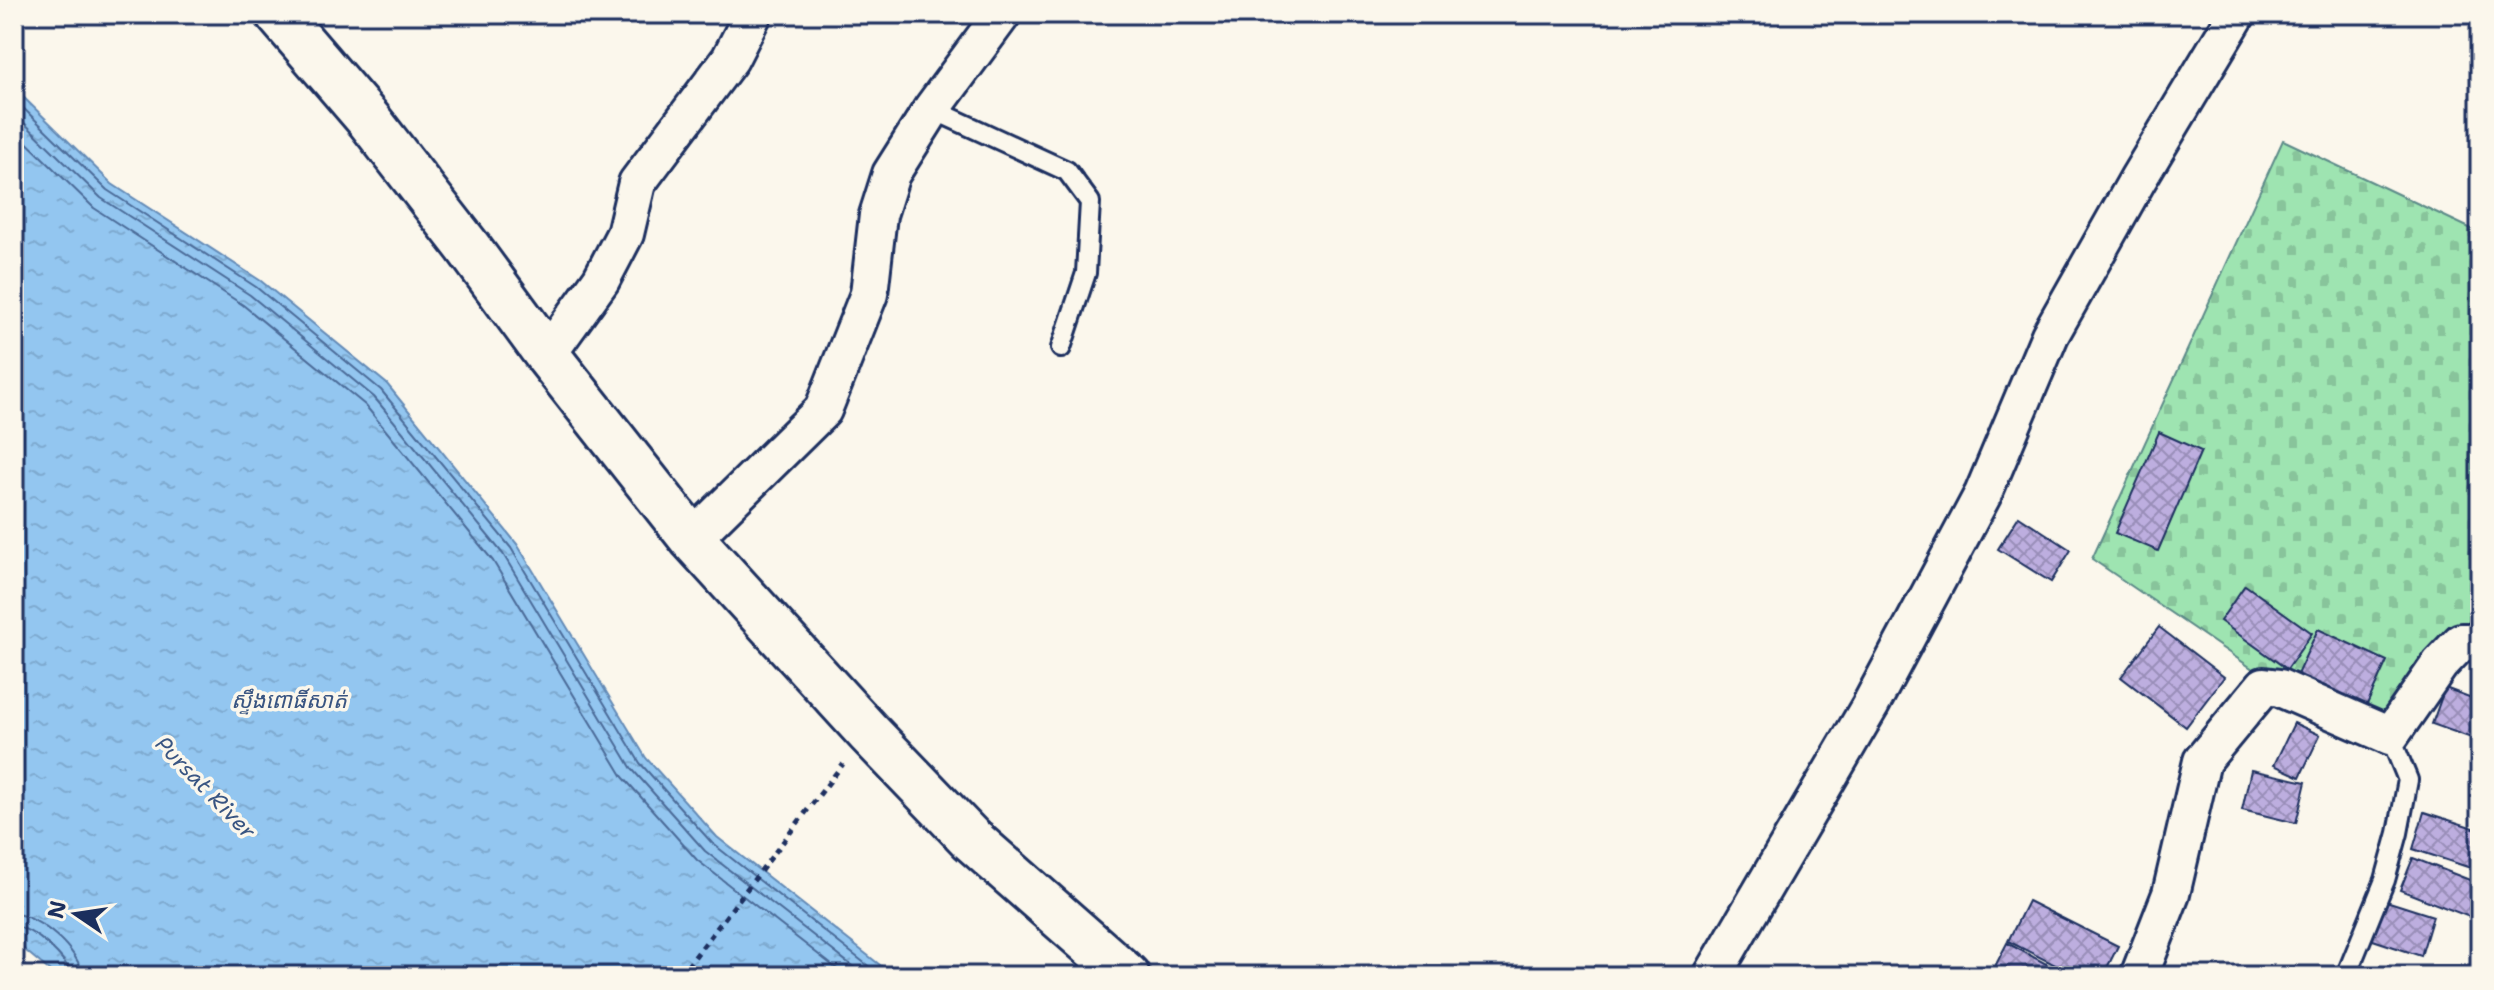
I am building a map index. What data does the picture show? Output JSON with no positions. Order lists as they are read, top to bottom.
{
  "water": ["ស្ទឹងពោធិ៍សាត់", "Pursat River"],
  "north": "left"
}
